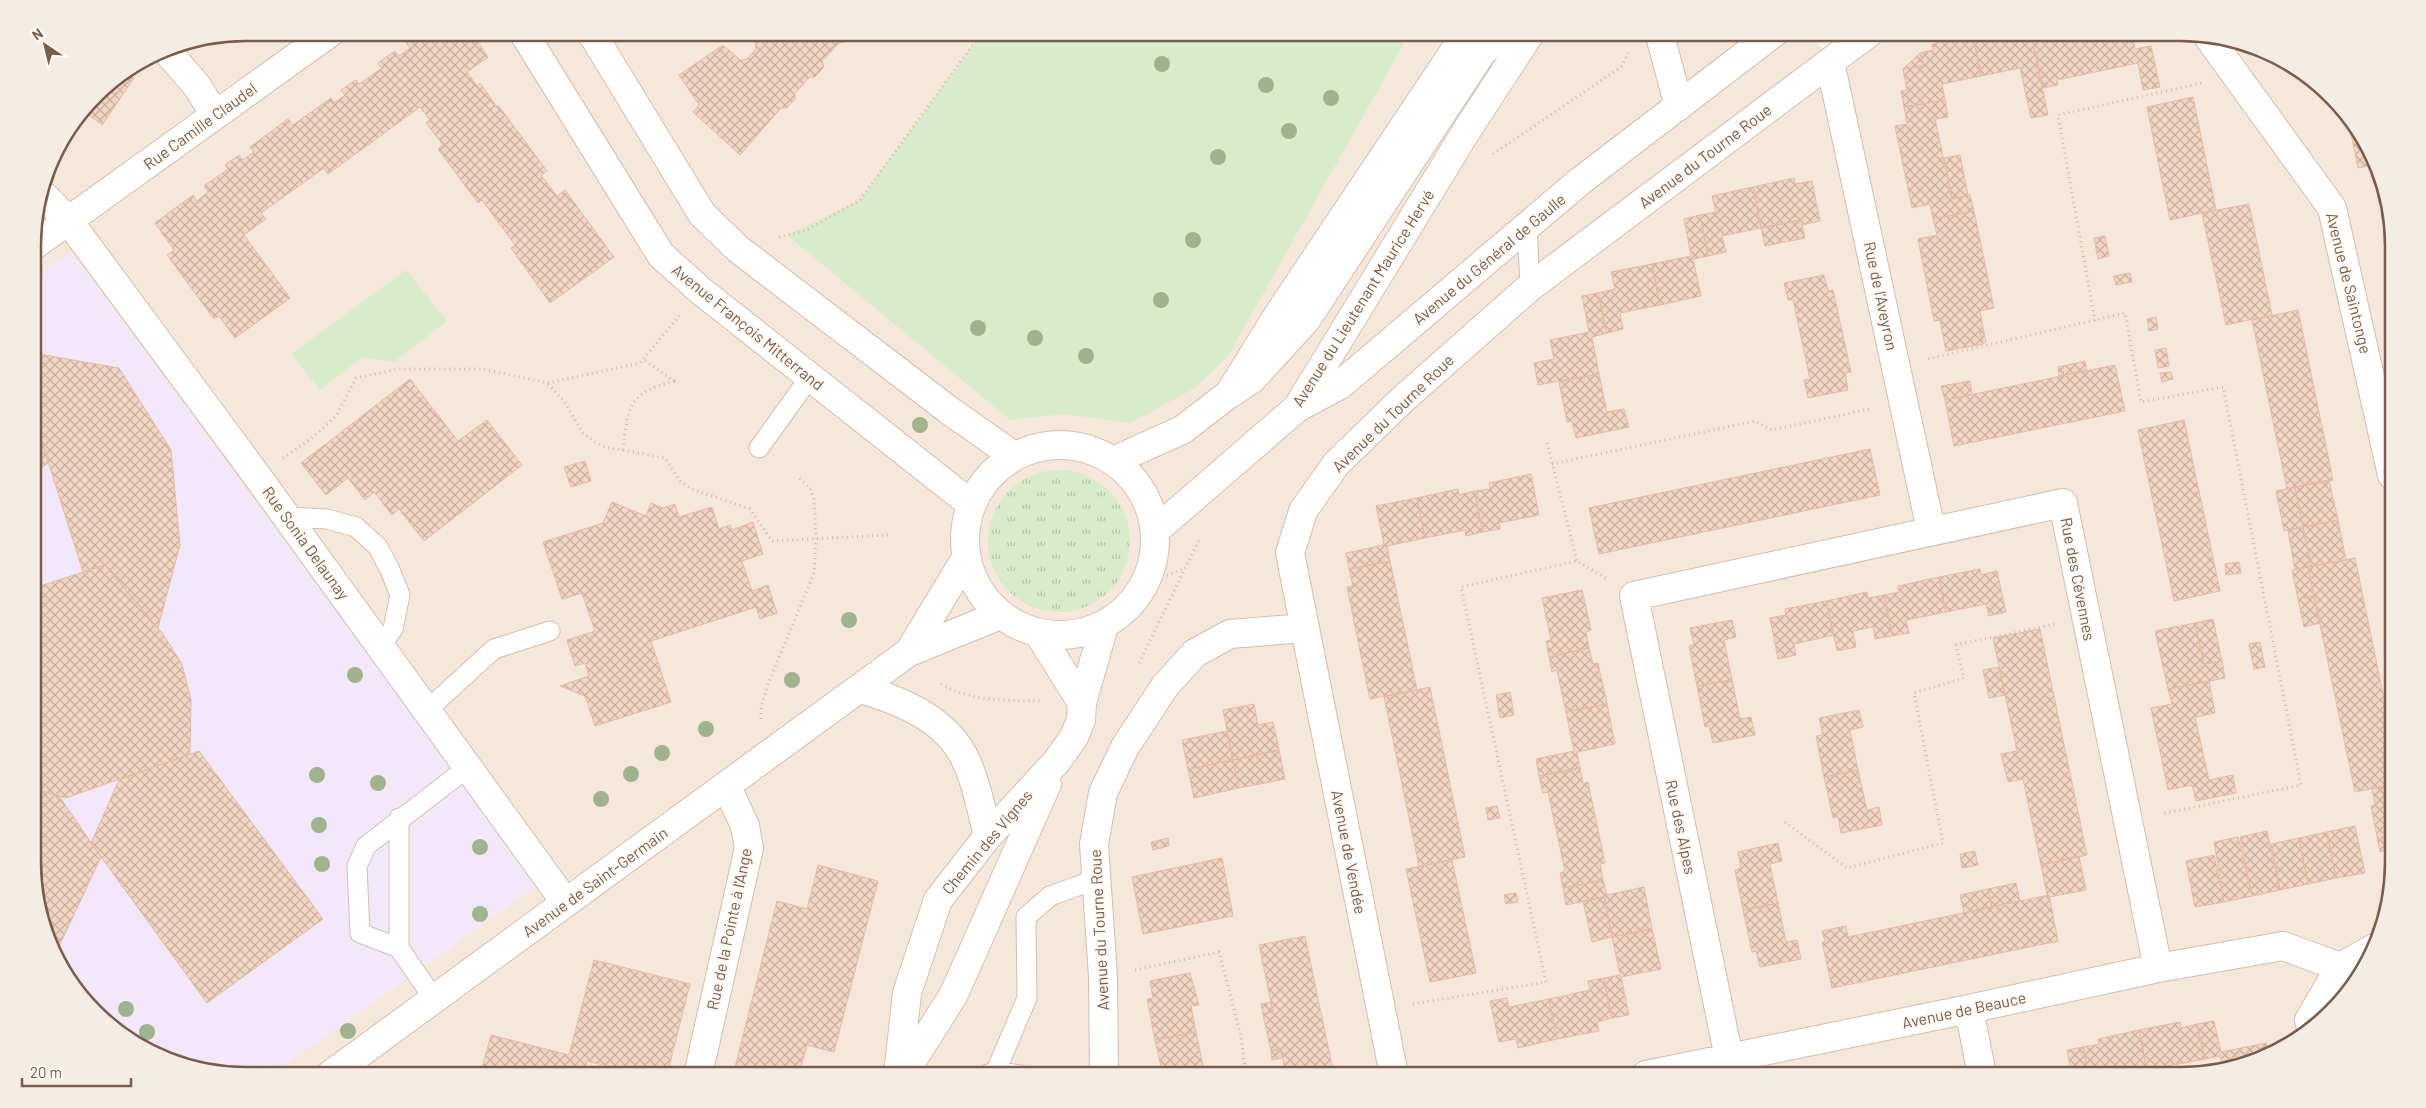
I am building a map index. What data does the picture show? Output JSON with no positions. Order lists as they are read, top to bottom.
{
  "streets": {
    "street": [
      "Rue Camille Claudel",
      "Avenue du Tourne Roue",
      "Avenue du Général de Gaulle",
      "Avenue de Saintonge",
      "Rue de l'Aveyron",
      "Avenue du Lieutenant Maurice Hervé",
      "Avenue François Mitterrand",
      "Rue Sonia Delaunay",
      "Rue des Cévennes",
      "Rue des Alpes",
      "Chemin des Vignes",
      "Avenue de Vendée",
      "Avenue de Saint-Germain",
      "Rue de la Pointe à l'Ange",
      "Avenue de Beauce"
    ]
  },
  "crossings": [
    ["Rue Camille Claudel", "Rue Sonia Delaunay"],
    ["Avenue du Tourne Roue", "Rue de l'Aveyron"],
    ["Avenue du Tourne Roue", "Avenue de Vendée"],
    ["Avenue du Général de Gaulle", "Avenue du Lieutenant Maurice Hervé"],
    ["Rue de l'Aveyron", "Rue des Cévennes"],
    ["Rue Sonia Delaunay", "Avenue de Saint-Germain"],
    ["Rue des Cévennes", "Rue des Alpes"],
    ["Rue des Cévennes", "Avenue de Beauce"],
    ["Rue des Alpes", "Avenue de Beauce"],
    ["Avenue de Saint-Germain", "Rue de la Pointe à l'Ange"]
  ],
  "scale_bar": "20 m",
  "north": "top left"
}
